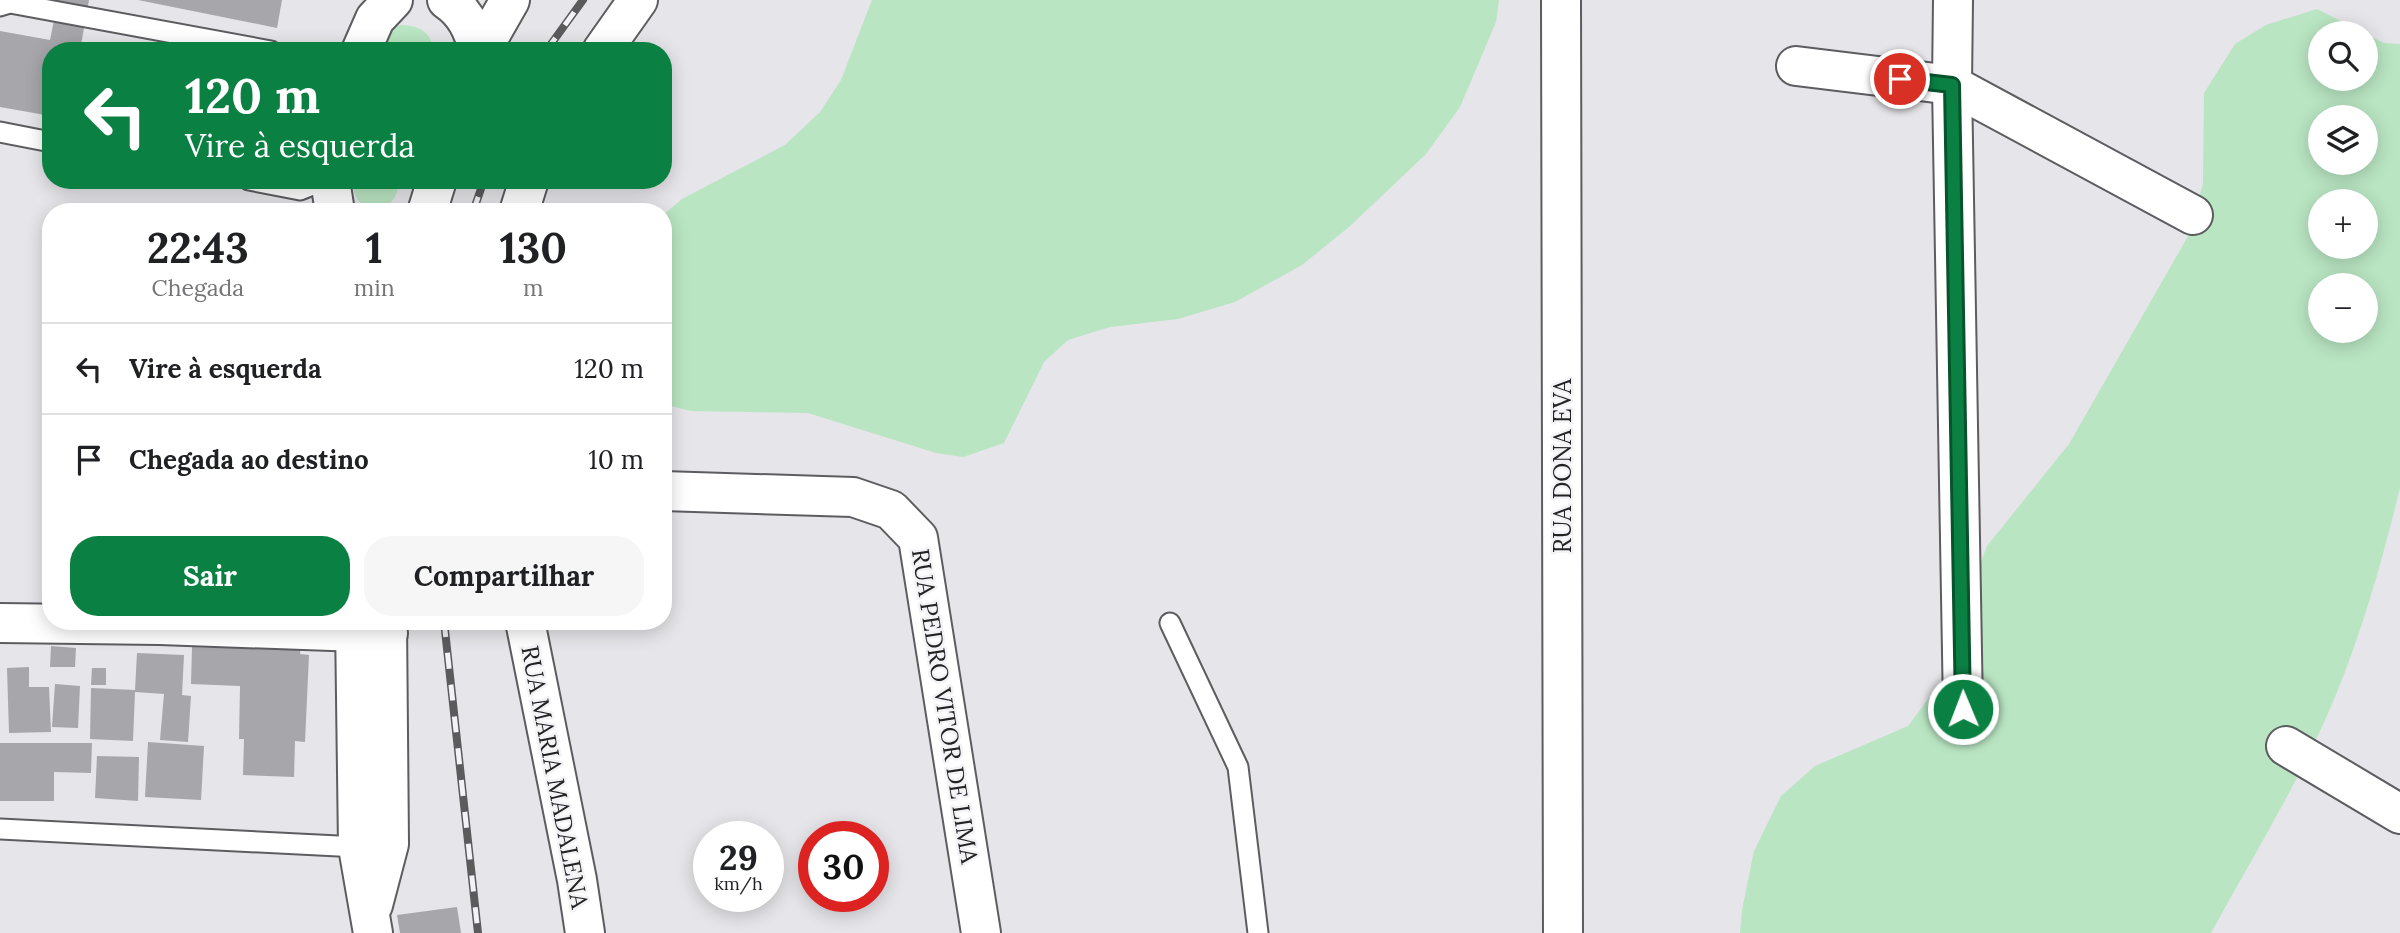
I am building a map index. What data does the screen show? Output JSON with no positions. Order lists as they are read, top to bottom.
{
  "streets": {
    "street": ["RUA DONA EVA", "RUA PEDRO VITOR DE LIMA", "RUA MARIA MADALENA"]
  },
  "page": {
    "map_buttons": ["+", "−"],
    "turn": ["120 m", "Vire à esquerda"],
    "eta": [
      "22:43",
      "Chegada",
      "1",
      "min",
      "130",
      "m"
    ],
    "list": [
      {
        "name": "Vire à esquerda",
        "value": "120 m"
      },
      {
        "name": "Chegada ao destino",
        "value": "10 m"
      }
    ],
    "buttons": ["Sair", "Compartilhar"],
    "speed": "29 km/h",
    "limit": "30"
  }
}
